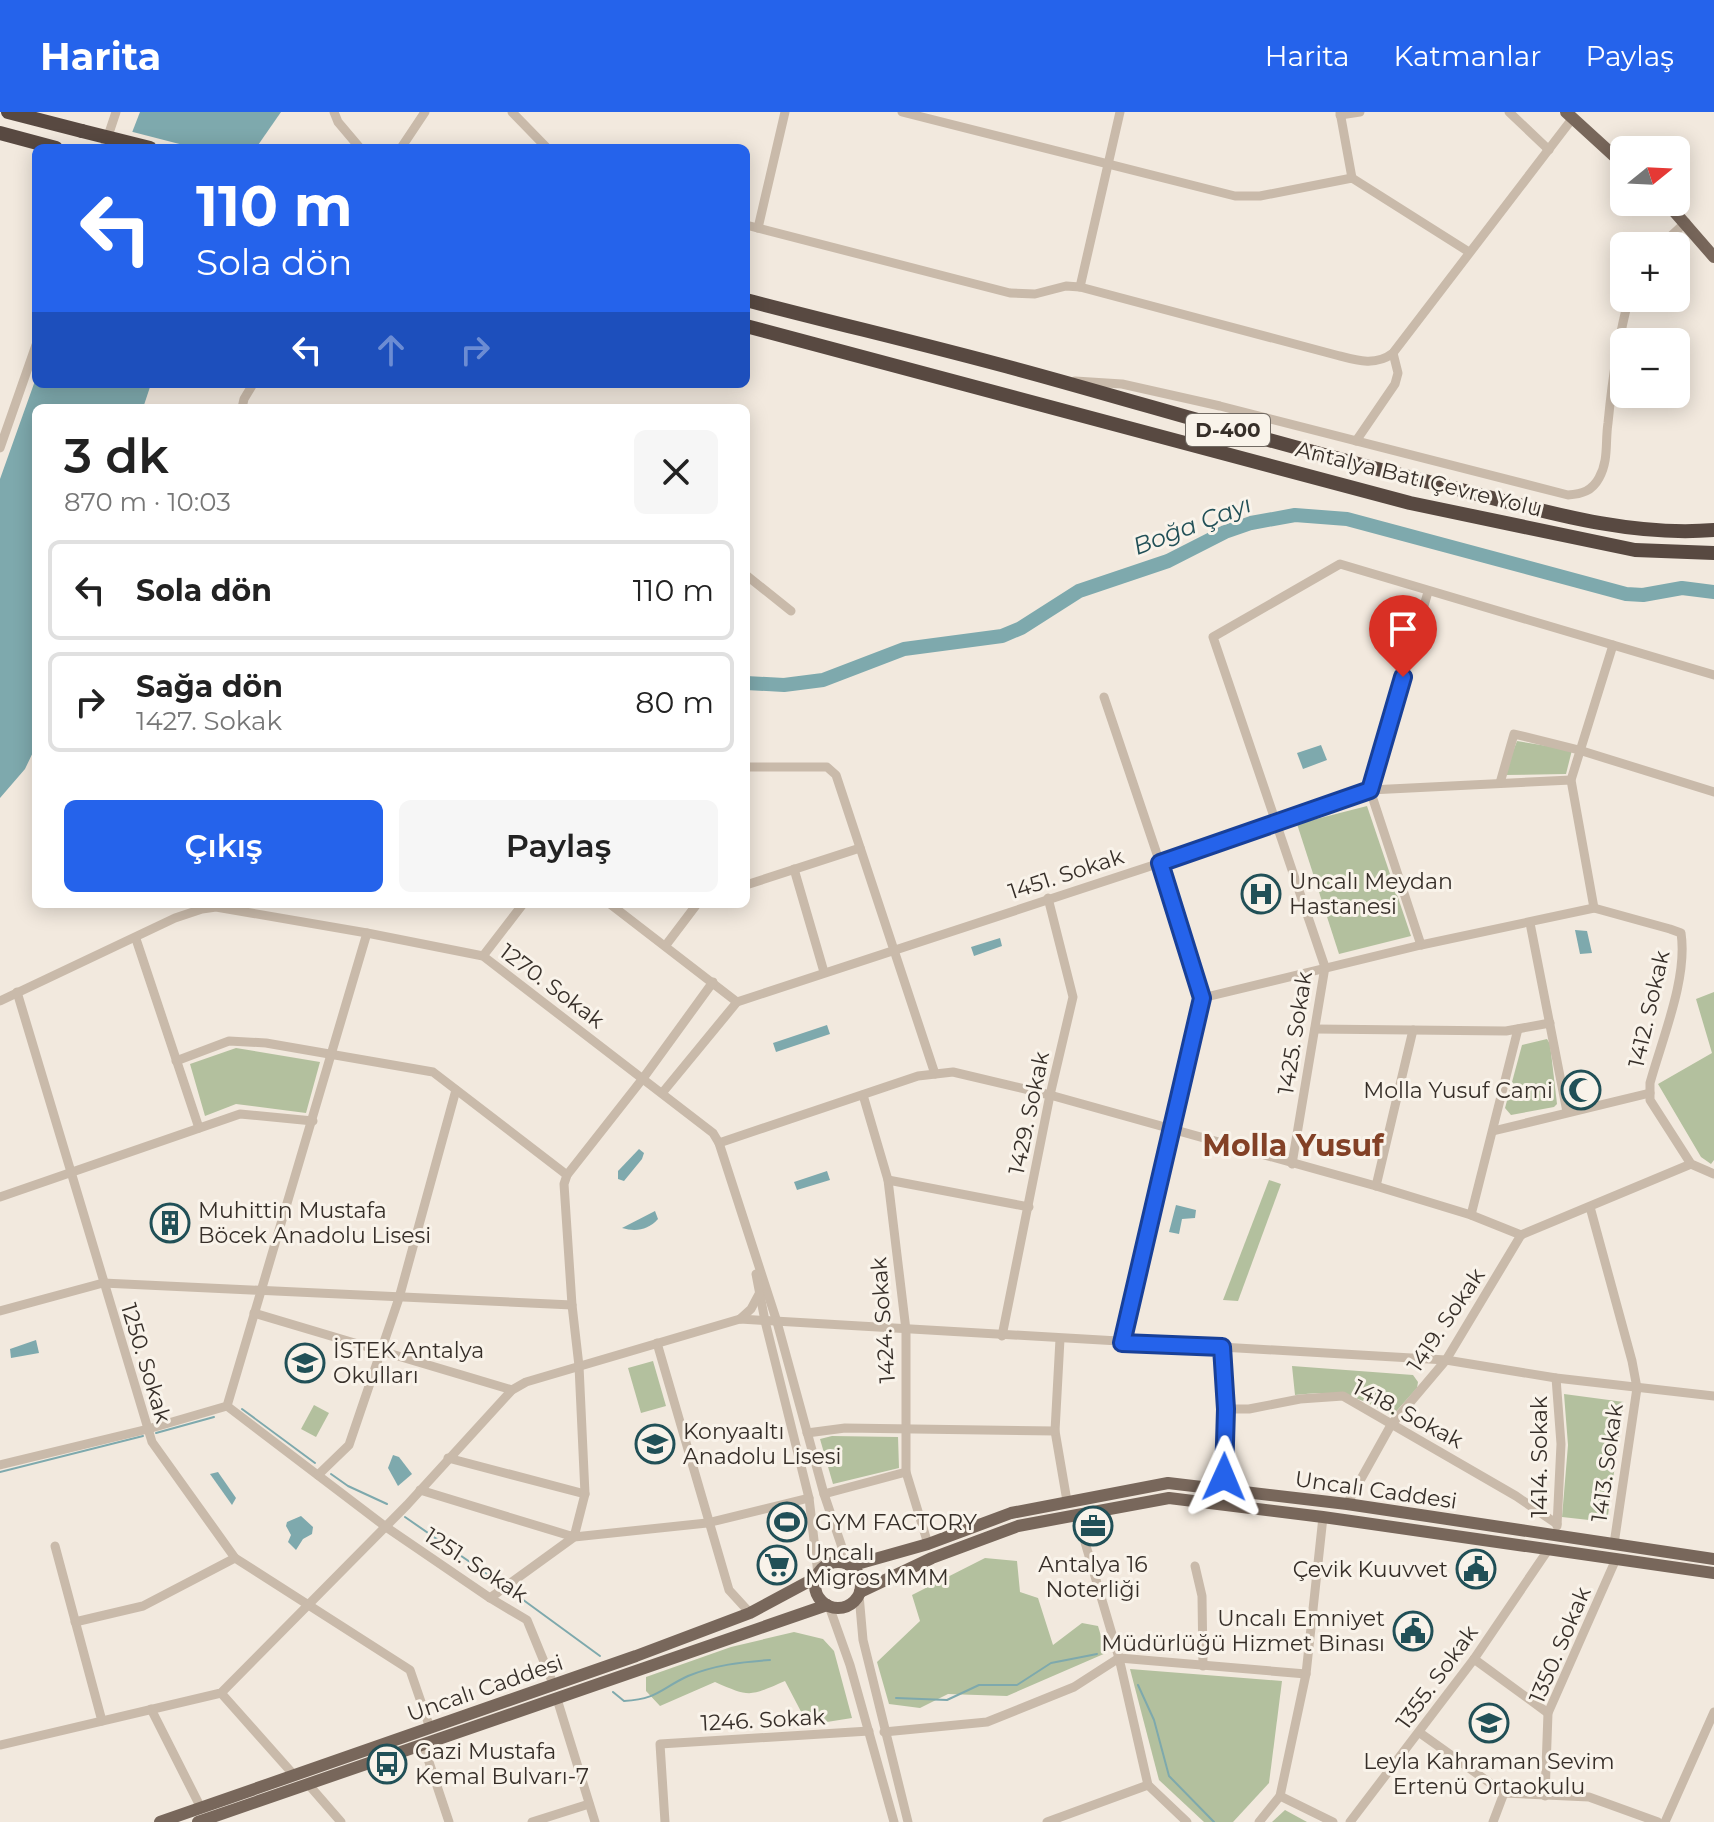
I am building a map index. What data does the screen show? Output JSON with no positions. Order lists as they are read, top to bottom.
{
  "streets": {
    "highway": ["D-400", "Antalya Batı Çevre Yolu"],
    "main road": ["Uncalı Caddesi"],
    "street": [
      "1451. Sokak",
      "1270. Sokak",
      "1412. Sokak",
      "1425. Sokak",
      "1429. Sokak",
      "1424. Sokak",
      "1419. Sokak",
      "1250. Sokak",
      "1418. Sokak",
      "1414. Sokak",
      "1413. Sokak",
      "1251. Sokak",
      "1350. Sokak",
      "1355. Sokak",
      "1246. Sokak"
    ]
  },
  "crossings": [
    ["1451. Sokak", "1425. Sokak"],
    ["1451. Sokak", "1429. Sokak"],
    ["1270. Sokak", "1250. Sokak"],
    ["1270. Sokak", "Uncalı Caddesi"],
    ["1424. Sokak", "Uncalı Caddesi"],
    ["1419. Sokak", "1418. Sokak"],
    ["1419. Sokak", "Uncalı Caddesi"],
    ["1250. Sokak", "Uncalı Caddesi"],
    ["1418. Sokak", "1414. Sokak"],
    ["1418. Sokak", "Uncalı Caddesi"],
    ["1414. Sokak", "Uncalı Caddesi"],
    ["1413. Sokak", "Uncalı Caddesi"],
    ["Uncalı Caddesi", "1251. Sokak"],
    ["Uncalı Caddesi", "1350. Sokak"],
    ["Uncalı Caddesi", "1355. Sokak"]
  ],
  "districts": ["Molla Yusuf"],
  "water": ["Boğa Çayı"],
  "places": {
    "hospital": ["Uncalı Meydan Hastanesi"],
    "mosque": ["Molla Yusuf Cami"],
    "building": ["Muhittin Mustafa Böcek Anadolu Lisesi"],
    "school or university": ["İSTEK Antalya Okulları", "Konyaaltı Anadolu Lisesi", "Leyla Kahraman Sevim Ertenü Ortaokulu"],
    "sports": ["GYM FACTORY"],
    "office": ["Antalya 16 Noterliği"],
    "supermarket": ["Uncalı Migros MMM"],
    "public building": ["Çevik Kuuvvet", "Uncalı Emniyet Müdürlüğü Hizmet Binası"],
    "bus stop": ["Gazi Mustafa Kemal Bulvarı-7"]
  },
  "north": "right",
  "page": {
    "header": "Harita",
    "nav": ["Harita", "Katmanlar", "Paylaş"],
    "map_buttons": ["+", "−"],
    "turn": ["110 m", "Sola dön"],
    "heading": ["3 dk", "870 m · 10:03"],
    "list": [
      {
        "name": "Sola dön",
        "value": "110 m"
      },
      {
        "name": "Sağa dön",
        "note": "1427. Sokak",
        "value": "80 m"
      }
    ],
    "buttons": ["Çıkış", "Paylaş"]
  }
}
